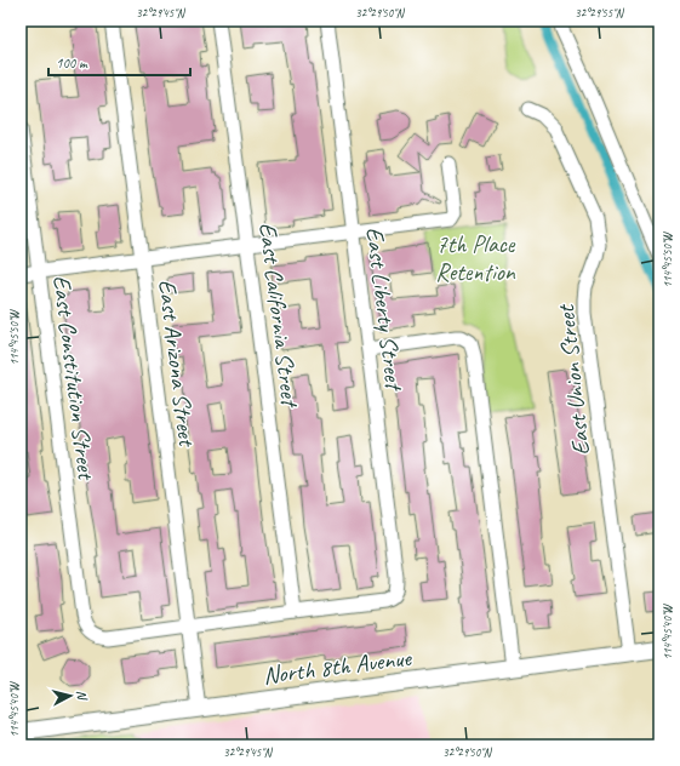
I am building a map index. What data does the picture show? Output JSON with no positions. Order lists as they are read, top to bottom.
{
  "streets": {
    "main road": ["North 8th Avenue"],
    "street": [
      "East Liberty Street",
      "East California Street",
      "East Arizona Street",
      "East Constitution Street",
      "East Union Street"
    ]
  },
  "crossings": [
    ["East Liberty Street", "East California Street"],
    ["East Arizona Street", "East Constitution Street"],
    ["East Arizona Street", "North 8th Avenue"],
    ["East Union Street", "North 8th Avenue"]
  ],
  "parks": ["7th Place Retention"],
  "scale_bar": "100 m",
  "north": "right",
  "coordinates": [
    "32°29'45\"N",
    "32°29'50\"N",
    "32°29'55\"N",
    "114°45'50\"W",
    "114°45'40\"W"
  ]
}
